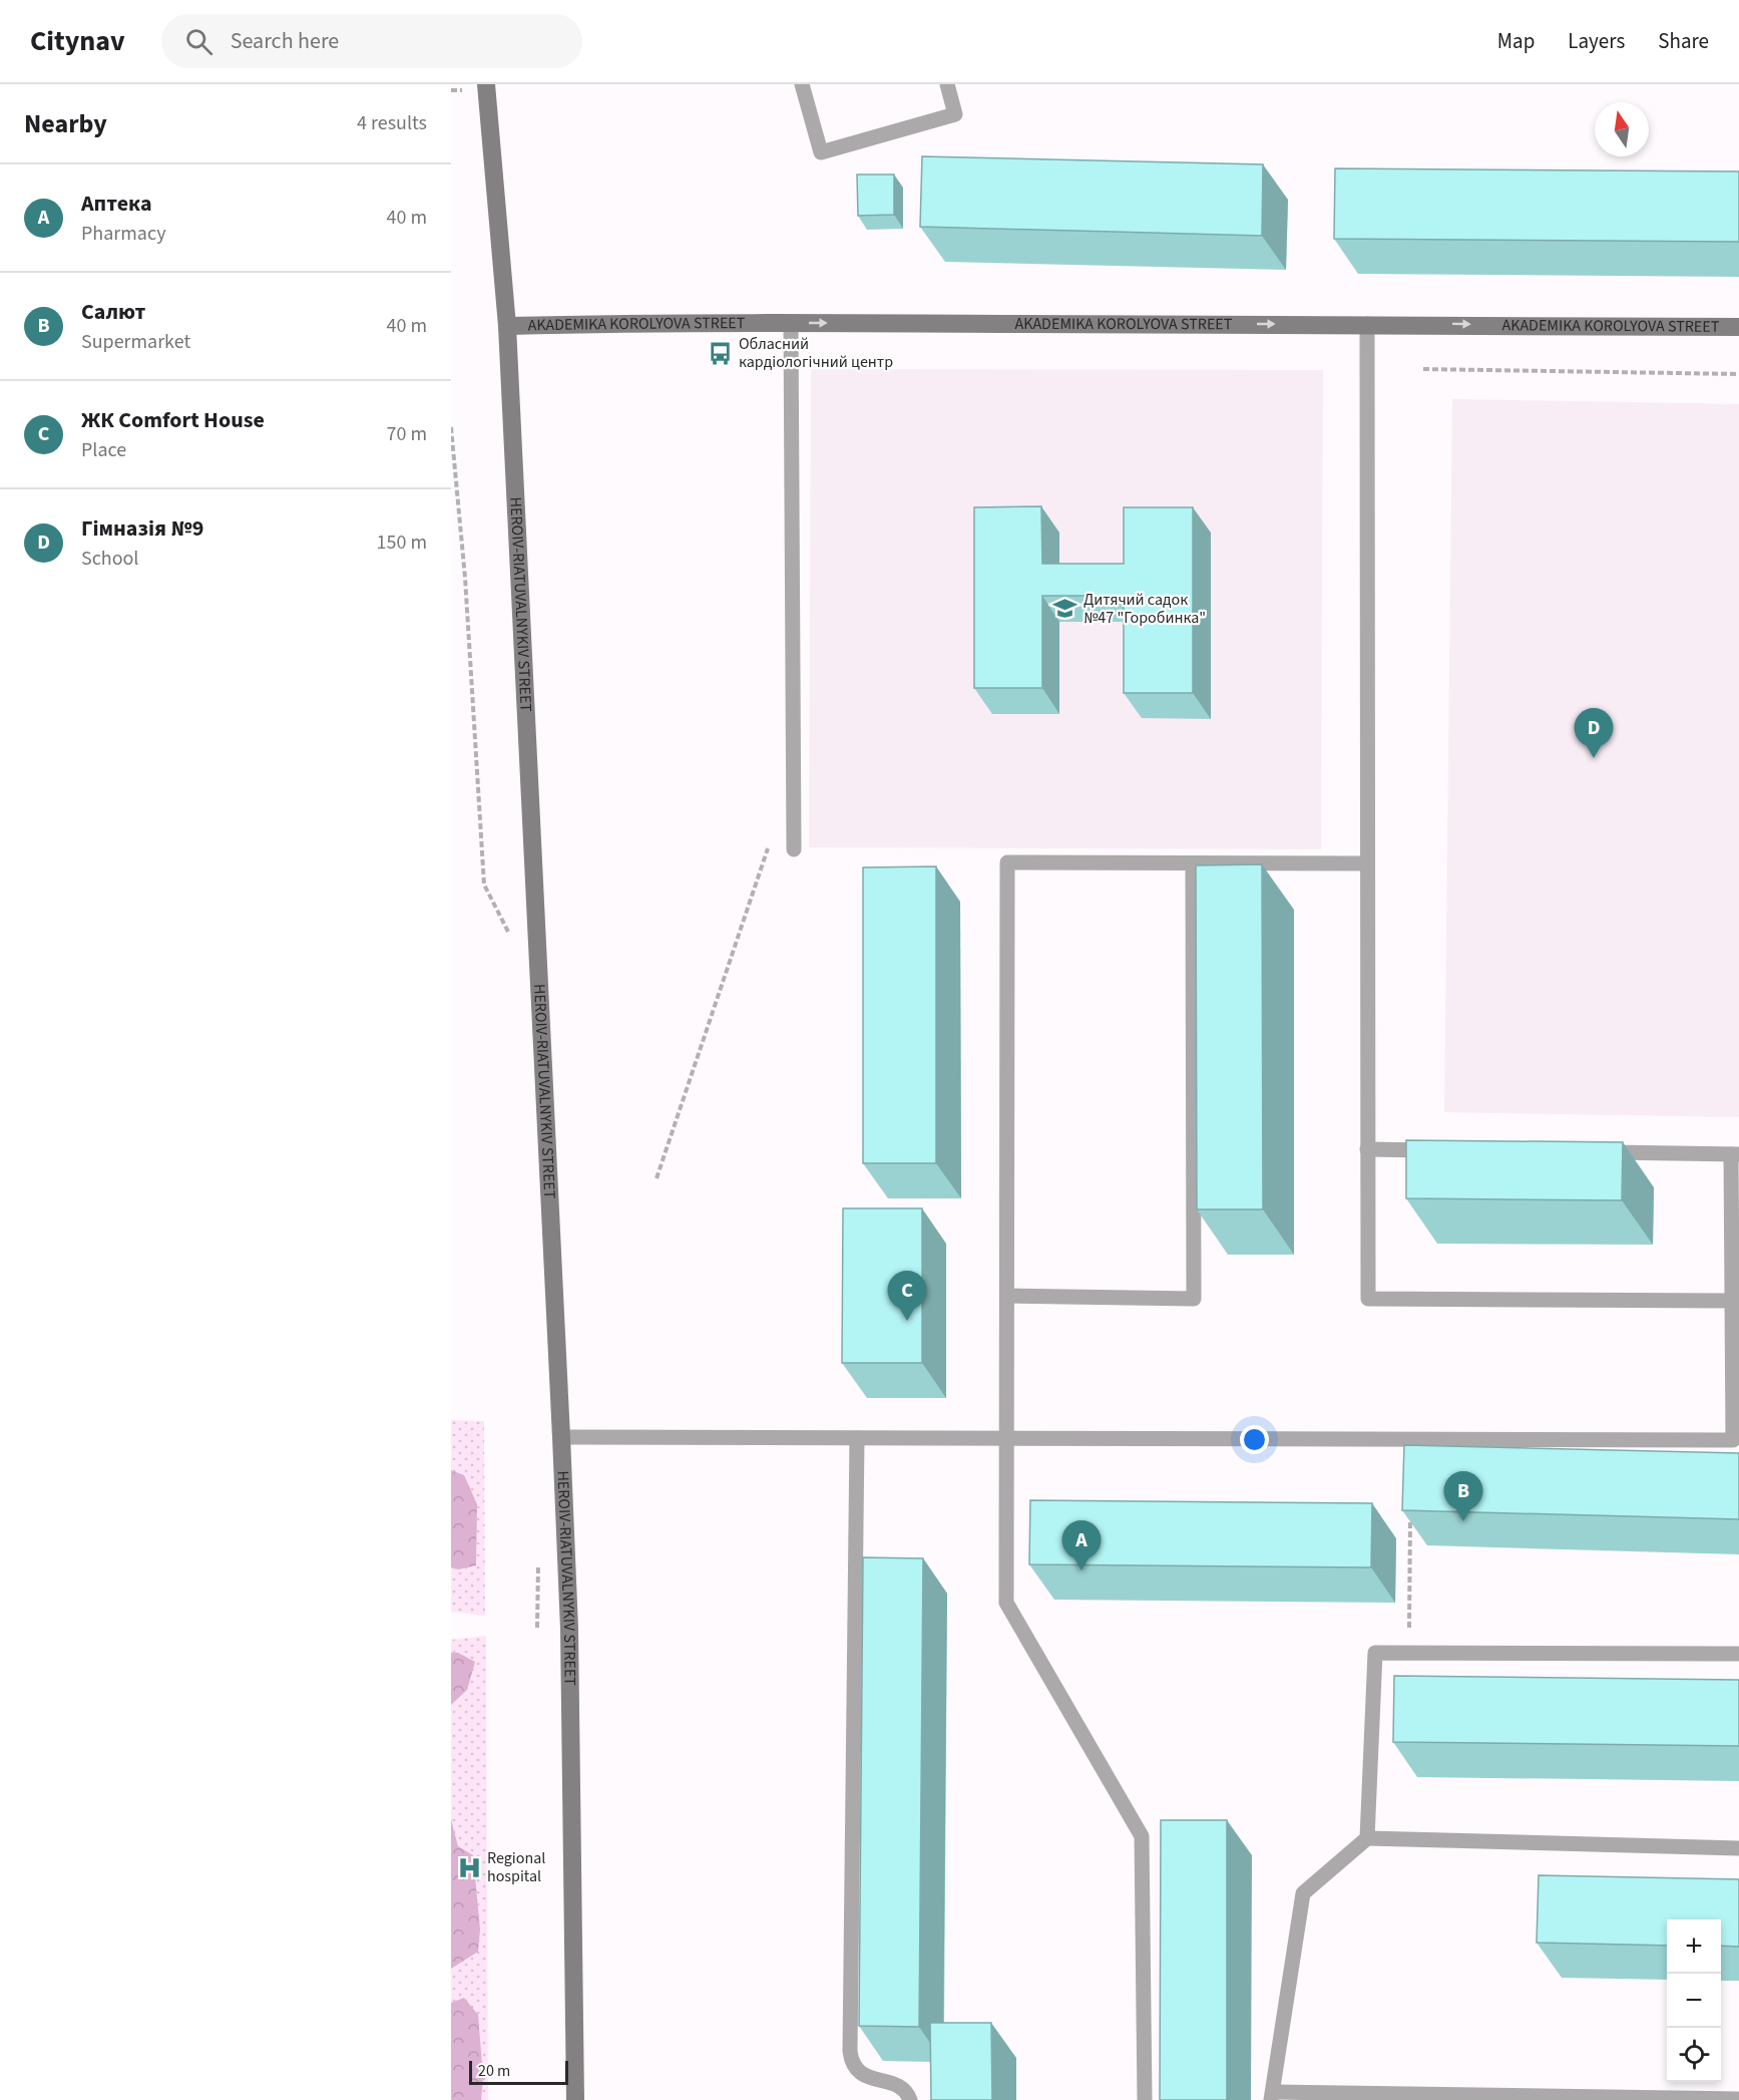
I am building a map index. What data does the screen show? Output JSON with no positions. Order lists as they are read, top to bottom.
{
  "streets": {
    "main road": ["AKADEMIKA KOROLYOVA STREET", "HEROIV-RIATUVALNYKIV STREET"]
  },
  "crossings": [
    ["AKADEMIKA KOROLYOVA STREET", "HEROIV-RIATUVALNYKIV STREET"]
  ],
  "one_way": ["AKADEMIKA KOROLYOVA STREET"],
  "places": {
    "bus stop": ["Обласний кардіологічний центр"],
    "school or university": ["Дитячий садок №47 \"Горобинка\""],
    "hospital": ["Regional hospital"]
  },
  "scale_bar": "20 m",
  "north": "top",
  "page": {
    "header": "Citynav",
    "search": "Search here",
    "nav": ["Map", "Layers", "Share"],
    "heading": ["Nearby", "4 results"],
    "list": [
      {
        "mark": "A",
        "name": "Аптека",
        "note": "Pharmacy",
        "value": "40 m"
      },
      {
        "mark": "B",
        "name": "Салют",
        "note": "Supermarket",
        "value": "40 m"
      },
      {
        "mark": "C",
        "name": "ЖК Comfort House",
        "note": "Place",
        "value": "70 m"
      },
      {
        "mark": "D",
        "name": "Гімназія №9",
        "note": "School",
        "value": "150 m"
      }
    ],
    "pins": [
      "D",
      "C",
      "B",
      "A"
    ],
    "map_buttons": ["+", "−"],
    "scale": "20 m"
  }
}
